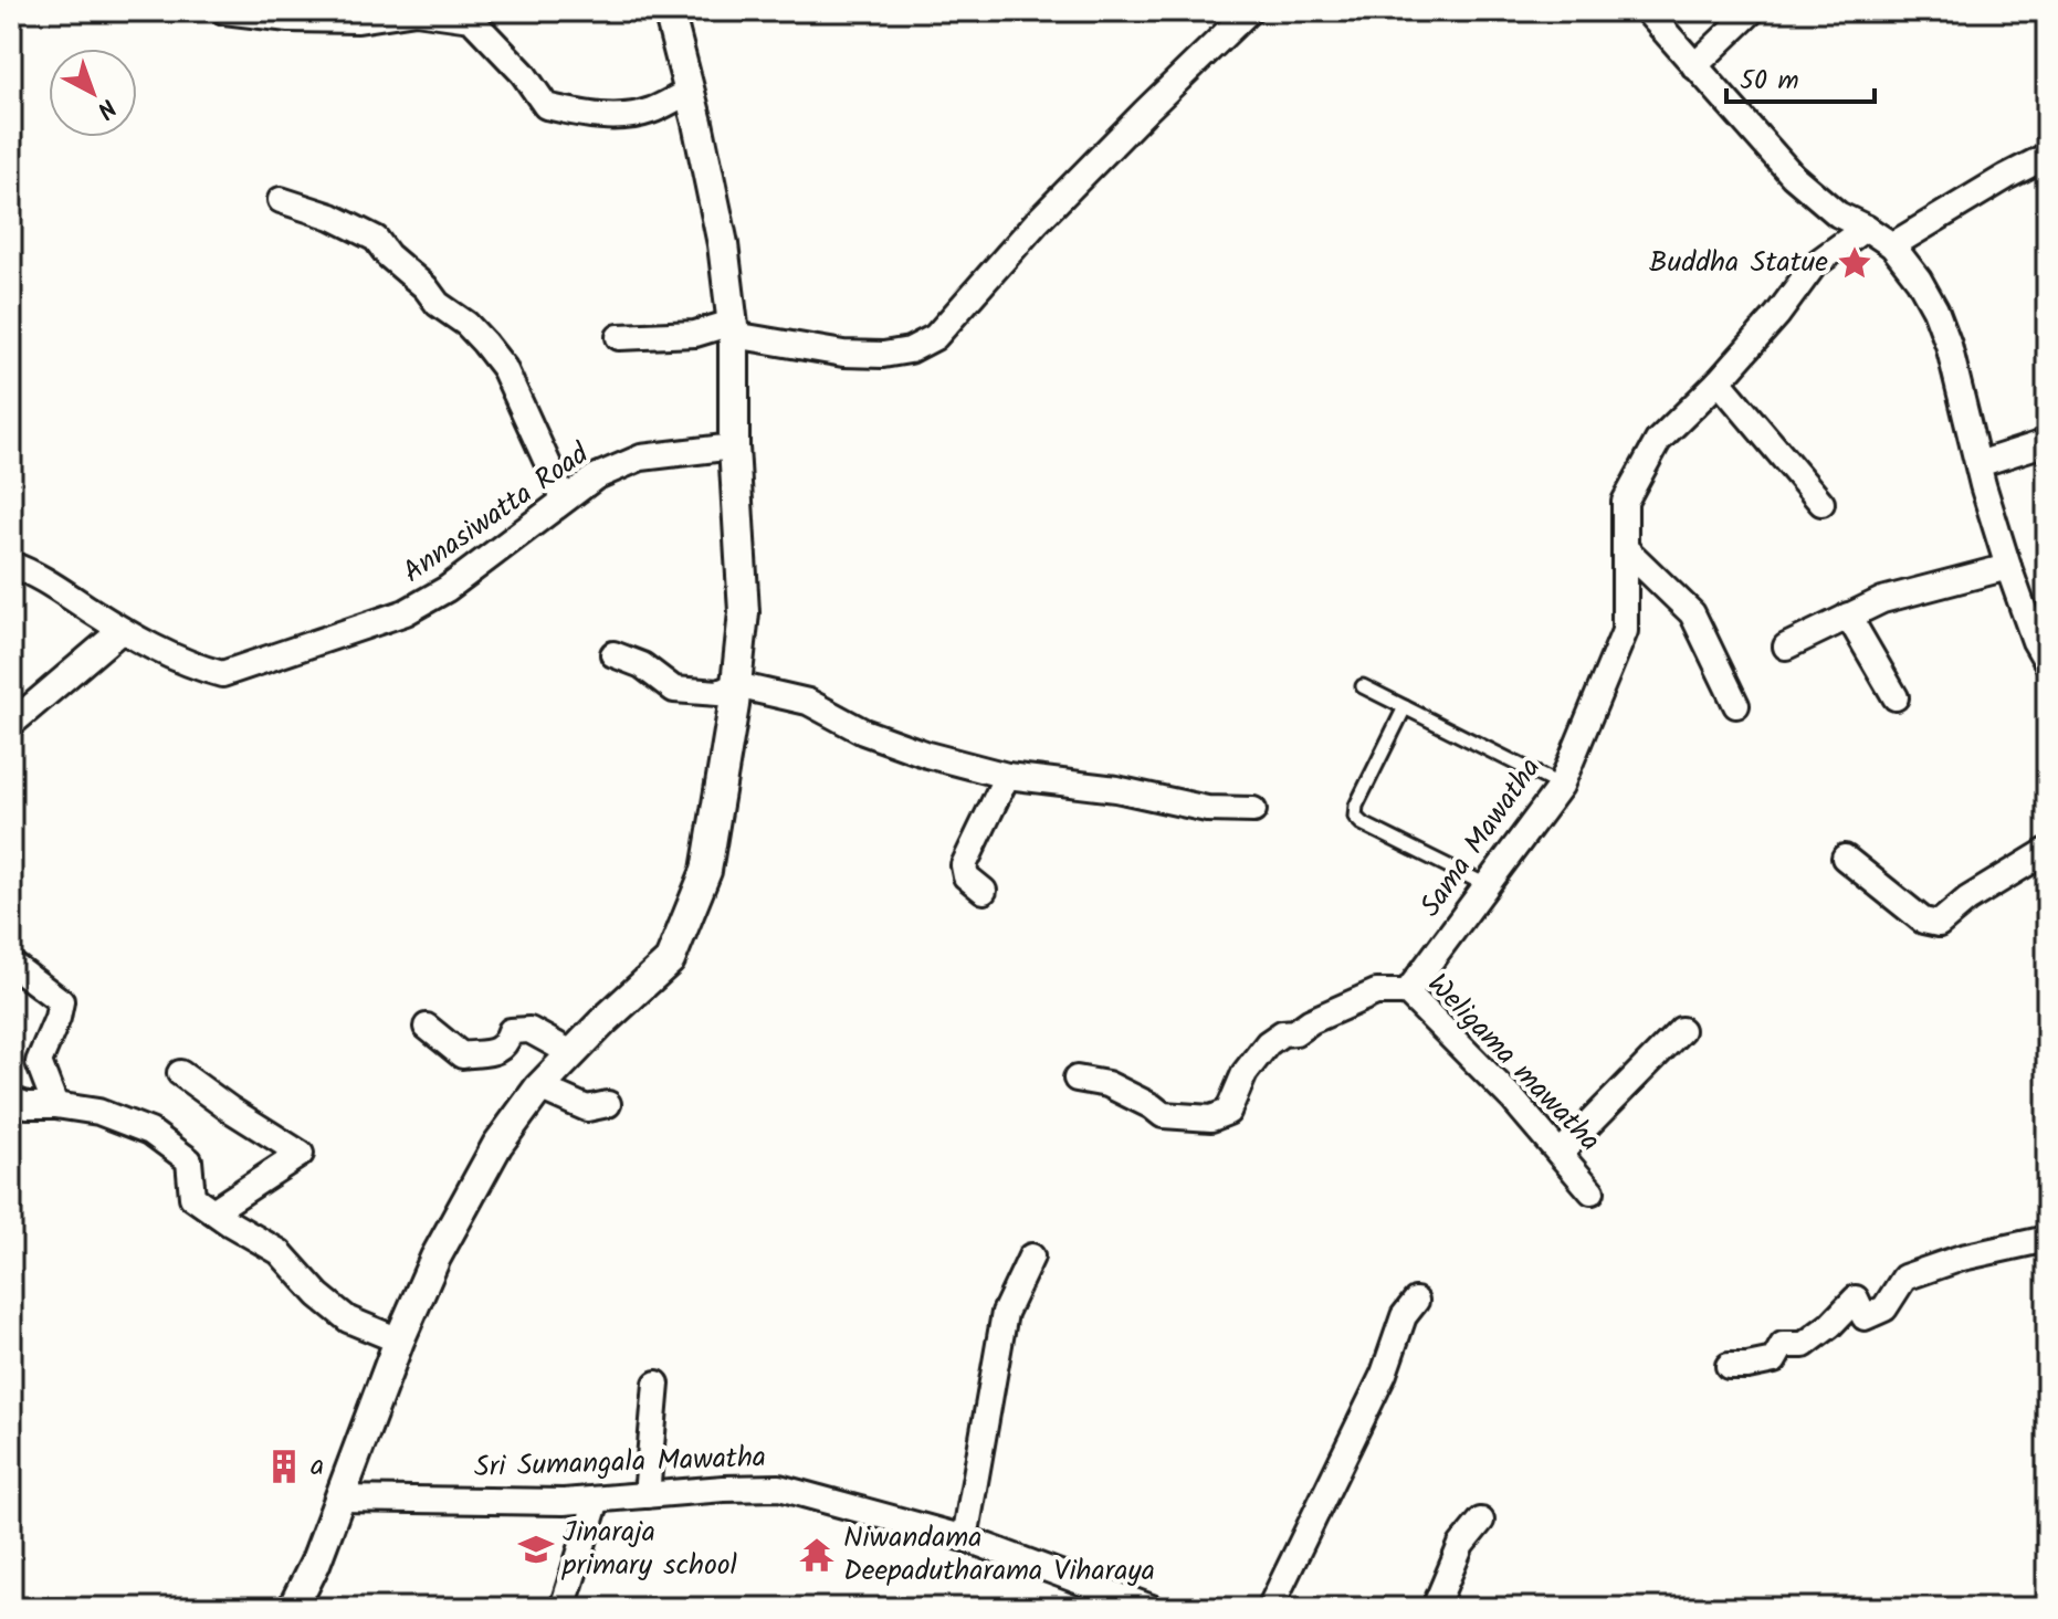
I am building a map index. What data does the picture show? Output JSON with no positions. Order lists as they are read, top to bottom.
{
  "streets": {
    "street": [
      "Annasiwatta Road",
      "Sama Mawatha",
      "Weligama mawatha",
      "Sri Sumangala Mawatha"
    ]
  },
  "crossings": [
    ["Sama Mawatha", "Weligama mawatha"]
  ],
  "places": {
    "place": ["Buddha Statue"],
    "building": ["a"],
    "school or university": ["Jinaraja primary school"],
    "temple": ["Niwandama Deepadutharama Viharaya"]
  },
  "scale_bar": "50 m",
  "north": "bottom right"
}
